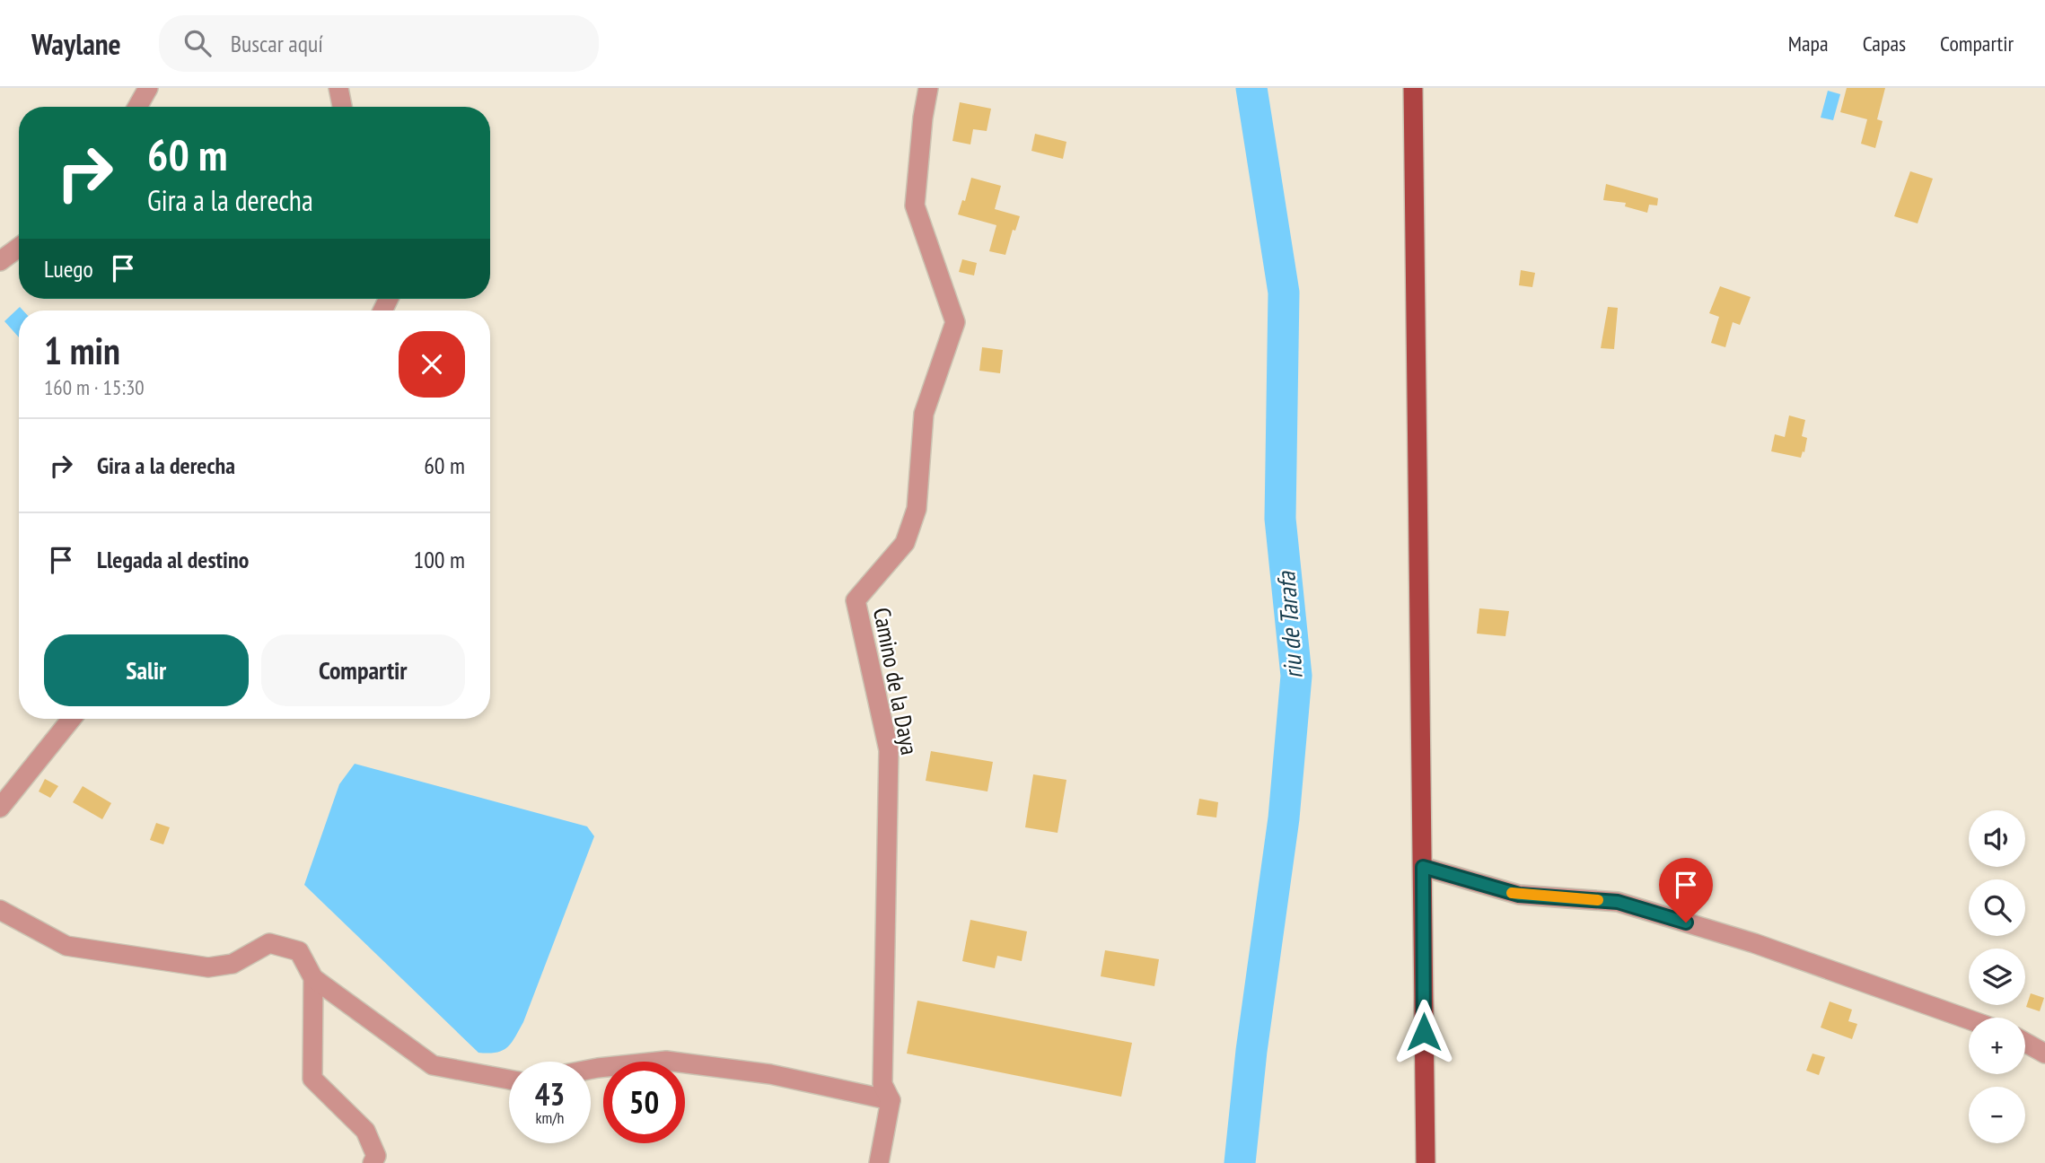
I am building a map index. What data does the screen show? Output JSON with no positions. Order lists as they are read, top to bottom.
{
  "streets": {
    "street": ["Camino de la Daya"]
  },
  "water": ["riu de Tarafa"],
  "page": {
    "header": "Waylane",
    "search": "Buscar aquí",
    "nav": ["Mapa", "Capas", "Compartir"],
    "turn": ["60 m", "Gira a la derecha"],
    "then": "Luego",
    "heading": ["1 min", "160 m · 15:30"],
    "list": [
      {
        "name": "Gira a la derecha",
        "value": "60 m"
      },
      {
        "name": "Llegada al destino",
        "value": "100 m"
      }
    ],
    "buttons": ["Salir", "Compartir"],
    "map_buttons": ["+", "−"],
    "speed": "43 km/h",
    "limit": "50"
  }
}
